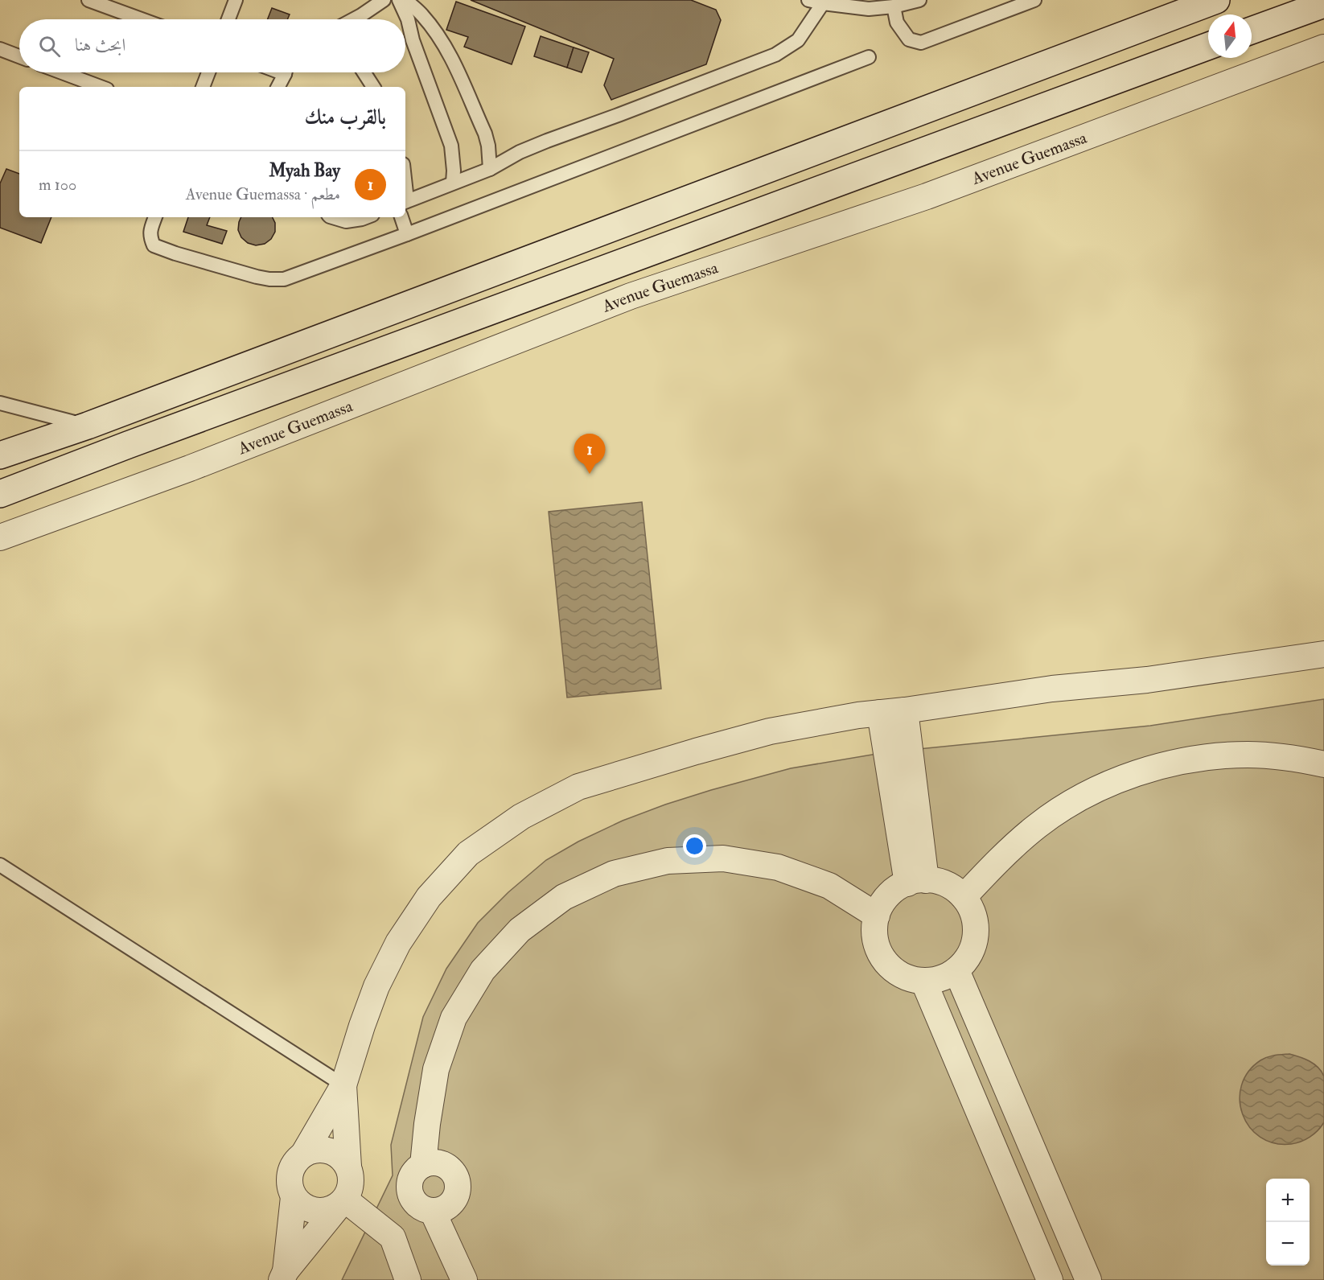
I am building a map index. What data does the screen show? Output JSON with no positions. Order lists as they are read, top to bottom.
{
  "streets": {
    "main road": ["Avenue Guemassa"]
  },
  "north": "top",
  "page": {
    "search": "ابحث هنا",
    "heading": "بالقرب منك",
    "list": [
      {
        "mark": "1",
        "name": "Myah Bay",
        "note": "مطعم · Avenue Guemassa",
        "value": "100 m"
      }
    ],
    "pins": "1",
    "map_buttons": ["+", "−"]
  }
}
